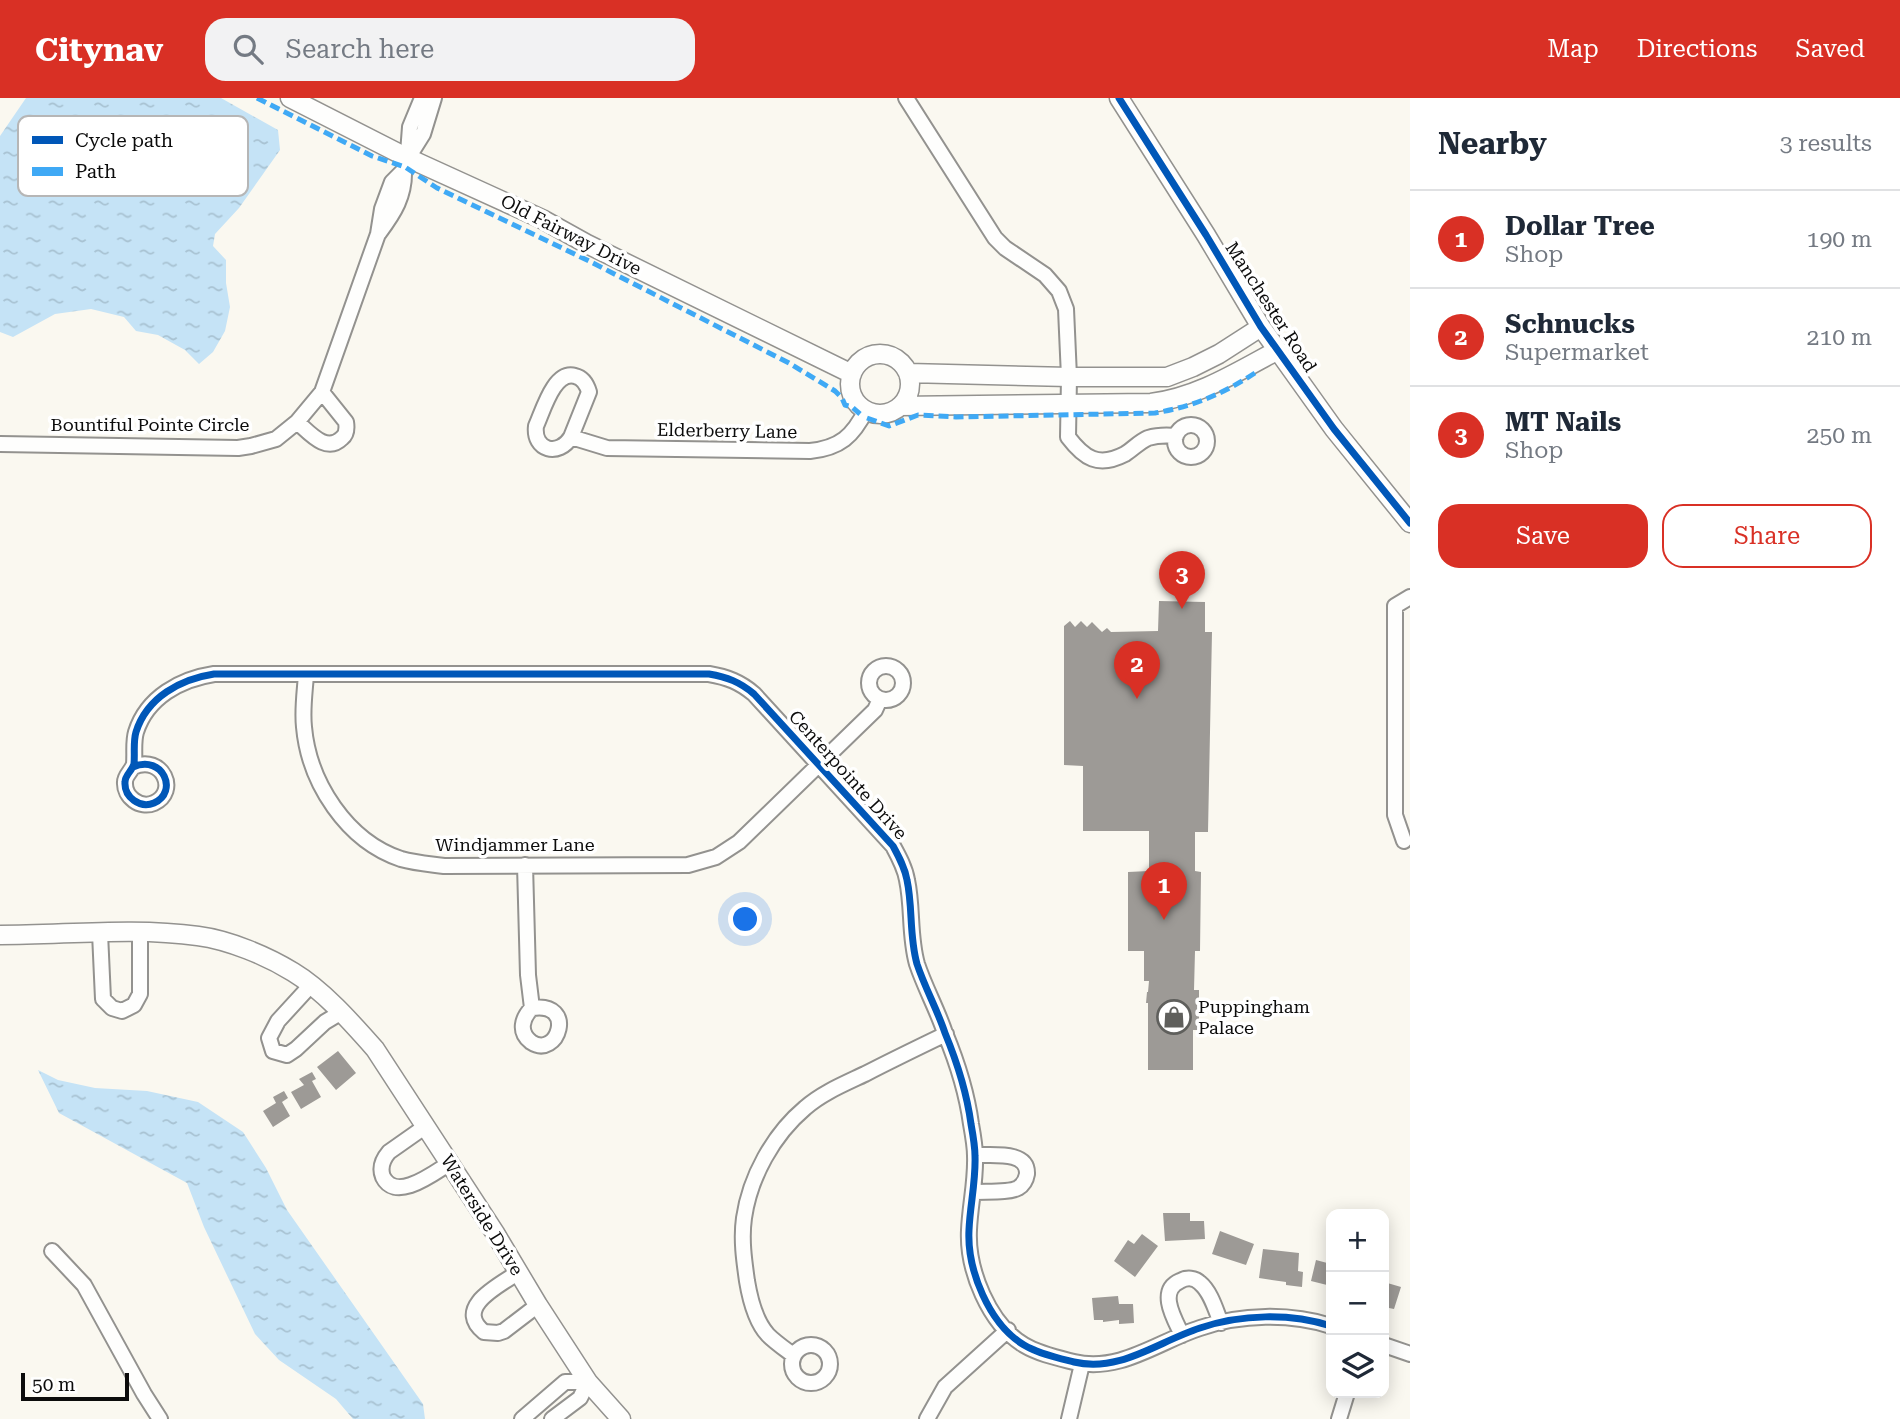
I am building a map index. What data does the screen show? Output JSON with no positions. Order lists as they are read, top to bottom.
{
  "streets": {
    "street": [
      "Old Fairway Drive",
      "Manchester Road",
      "Bountiful Pointe Circle",
      "Elderberry Lane",
      "Centerpointe Drive",
      "Windjammer Lane",
      "Waterside Drive"
    ]
  },
  "crossings": [
    ["Old Fairway Drive", "Bountiful Pointe Circle"],
    ["Old Fairway Drive", "Elderberry Lane"],
    ["Centerpointe Drive", "Windjammer Lane"]
  ],
  "places": {
    "shop": ["Puppingham Palace"]
  },
  "legend": ["Cycle path", "Path"],
  "scale_bar": "50 m",
  "page": {
    "header": "Citynav",
    "search": "Search here",
    "nav": ["Map", "Directions", "Saved"],
    "heading": ["Nearby", "3 results"],
    "list": [
      {
        "mark": "1",
        "name": "Dollar Tree",
        "note": "Shop",
        "value": "190 m"
      },
      {
        "mark": "2",
        "name": "Schnucks",
        "note": "Supermarket",
        "value": "210 m"
      },
      {
        "mark": "3",
        "name": "MT Nails",
        "note": "Shop",
        "value": "250 m"
      }
    ],
    "buttons": ["Save", "Share"],
    "pins": ["3", "2", "1"],
    "map_buttons": ["+", "−"],
    "scale": "50 m"
  }
}
